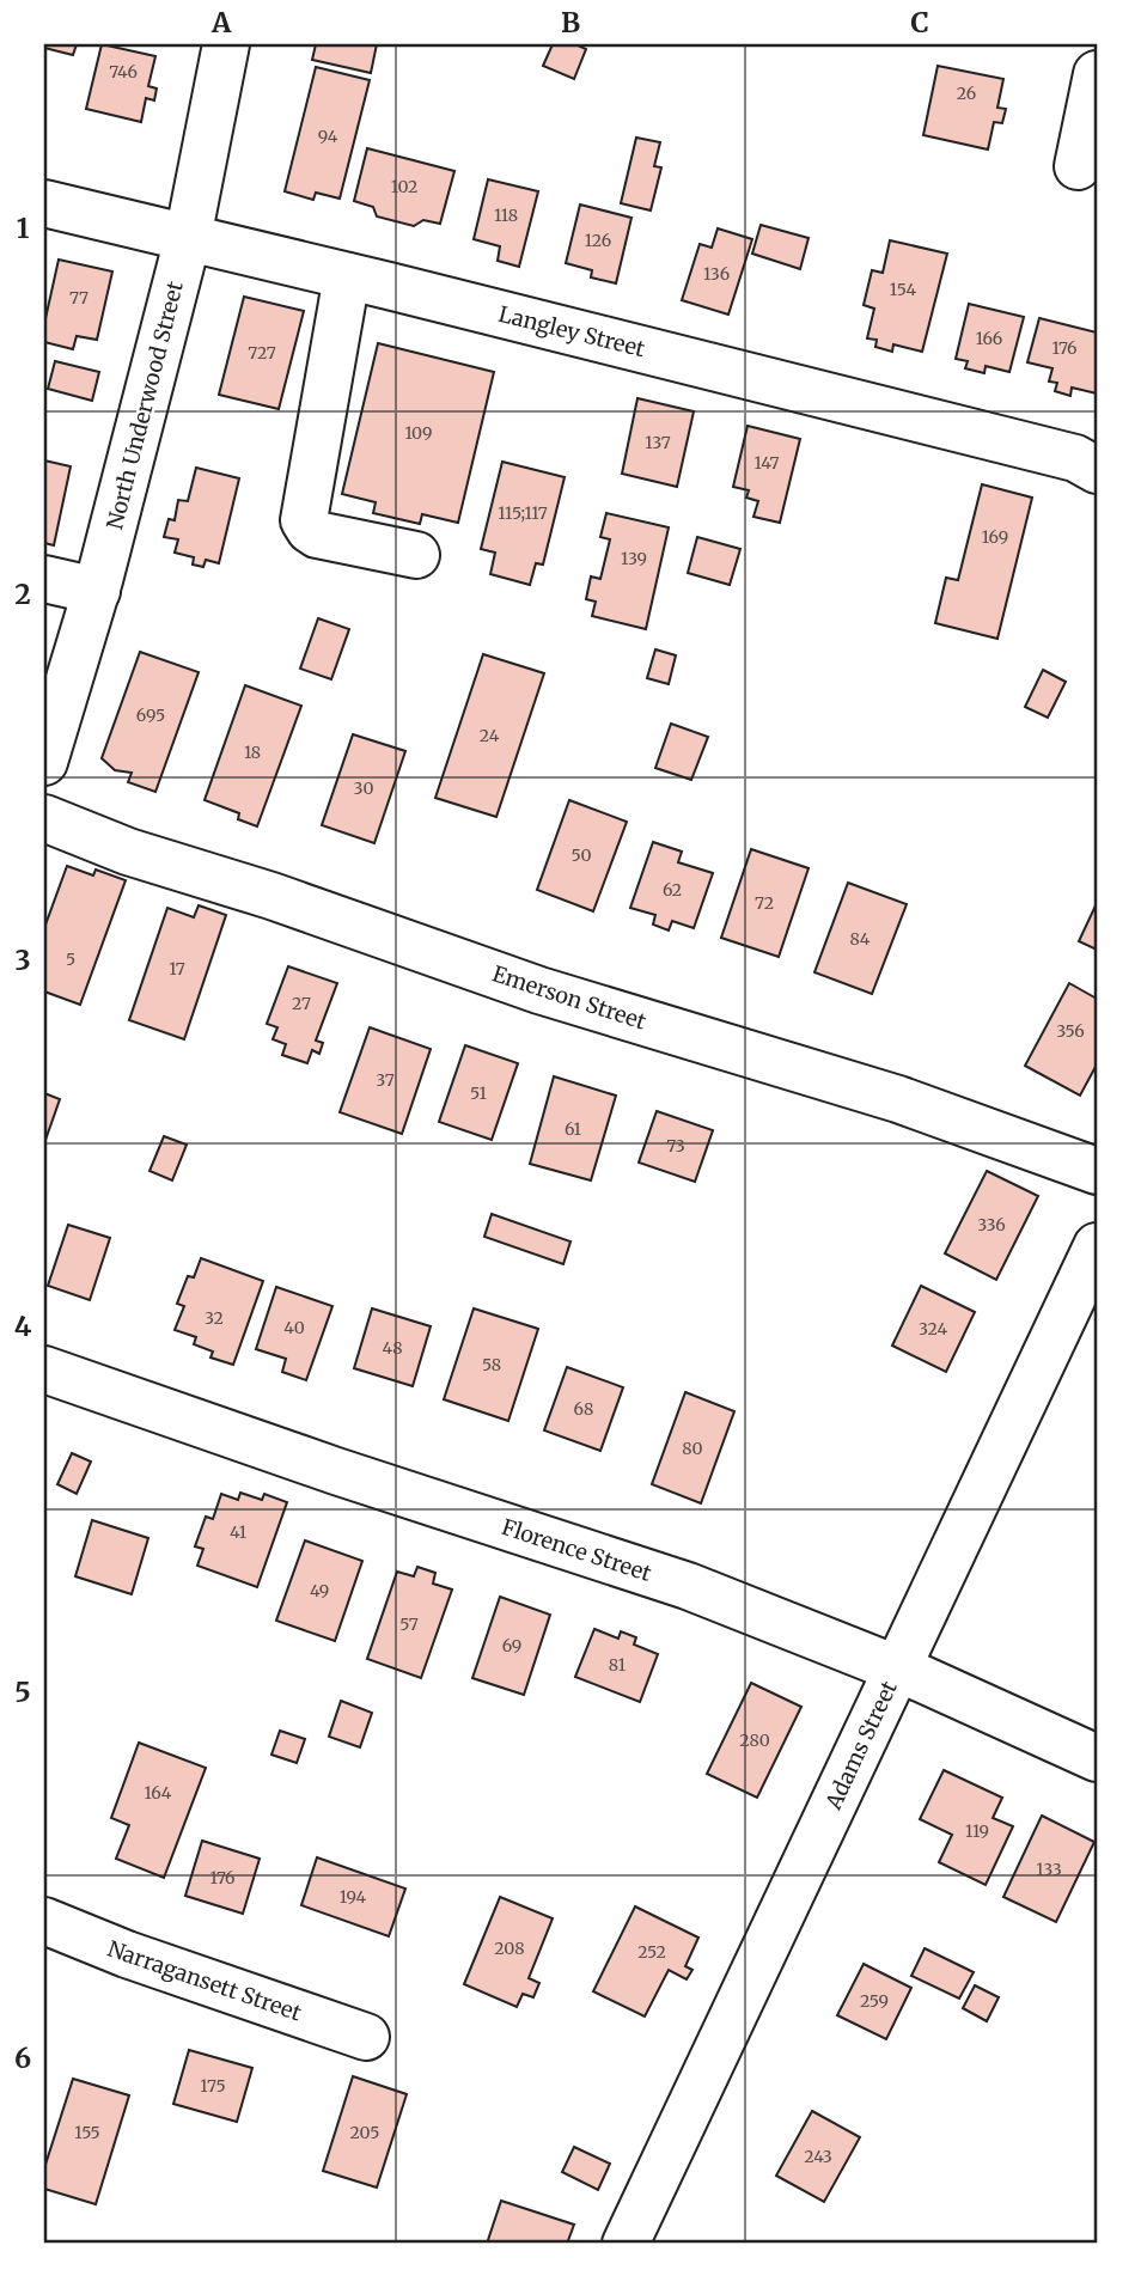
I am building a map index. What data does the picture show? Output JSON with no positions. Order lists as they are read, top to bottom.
{
  "streets": {
    "street": [
      "Langley Street",
      "North Underwood Street",
      "Emerson Street",
      "Florence Street",
      "Adams Street",
      "Narragansett Street"
    ]
  },
  "crossings": [
    ["Langley Street", "North Underwood Street"],
    ["Florence Street", "Adams Street"]
  ],
  "house_numbers": [
    "746",
    "26",
    "94",
    "102",
    "118",
    "126",
    "136",
    "154",
    "77",
    "166",
    "176",
    "727",
    "109",
    "137",
    "147",
    "115;117",
    "169",
    "139",
    "695",
    "24",
    "18",
    "30",
    "50",
    "62",
    "72",
    "84",
    "5",
    "17",
    "27",
    "356",
    "37",
    "51",
    "61",
    "73",
    "336",
    "32",
    "40",
    "324",
    "48",
    "58",
    "68",
    "80",
    "41",
    "49",
    "57",
    "69",
    "81",
    "280",
    "164",
    "119",
    "133",
    "176",
    "194",
    "208",
    "252",
    "259",
    "175",
    "155",
    "205",
    "243"
  ],
  "grid": {
    "columns": ["A", "B", "C"],
    "rows": [
      "1",
      "2",
      "3",
      "4",
      "5",
      "6"
    ]
  }
}
